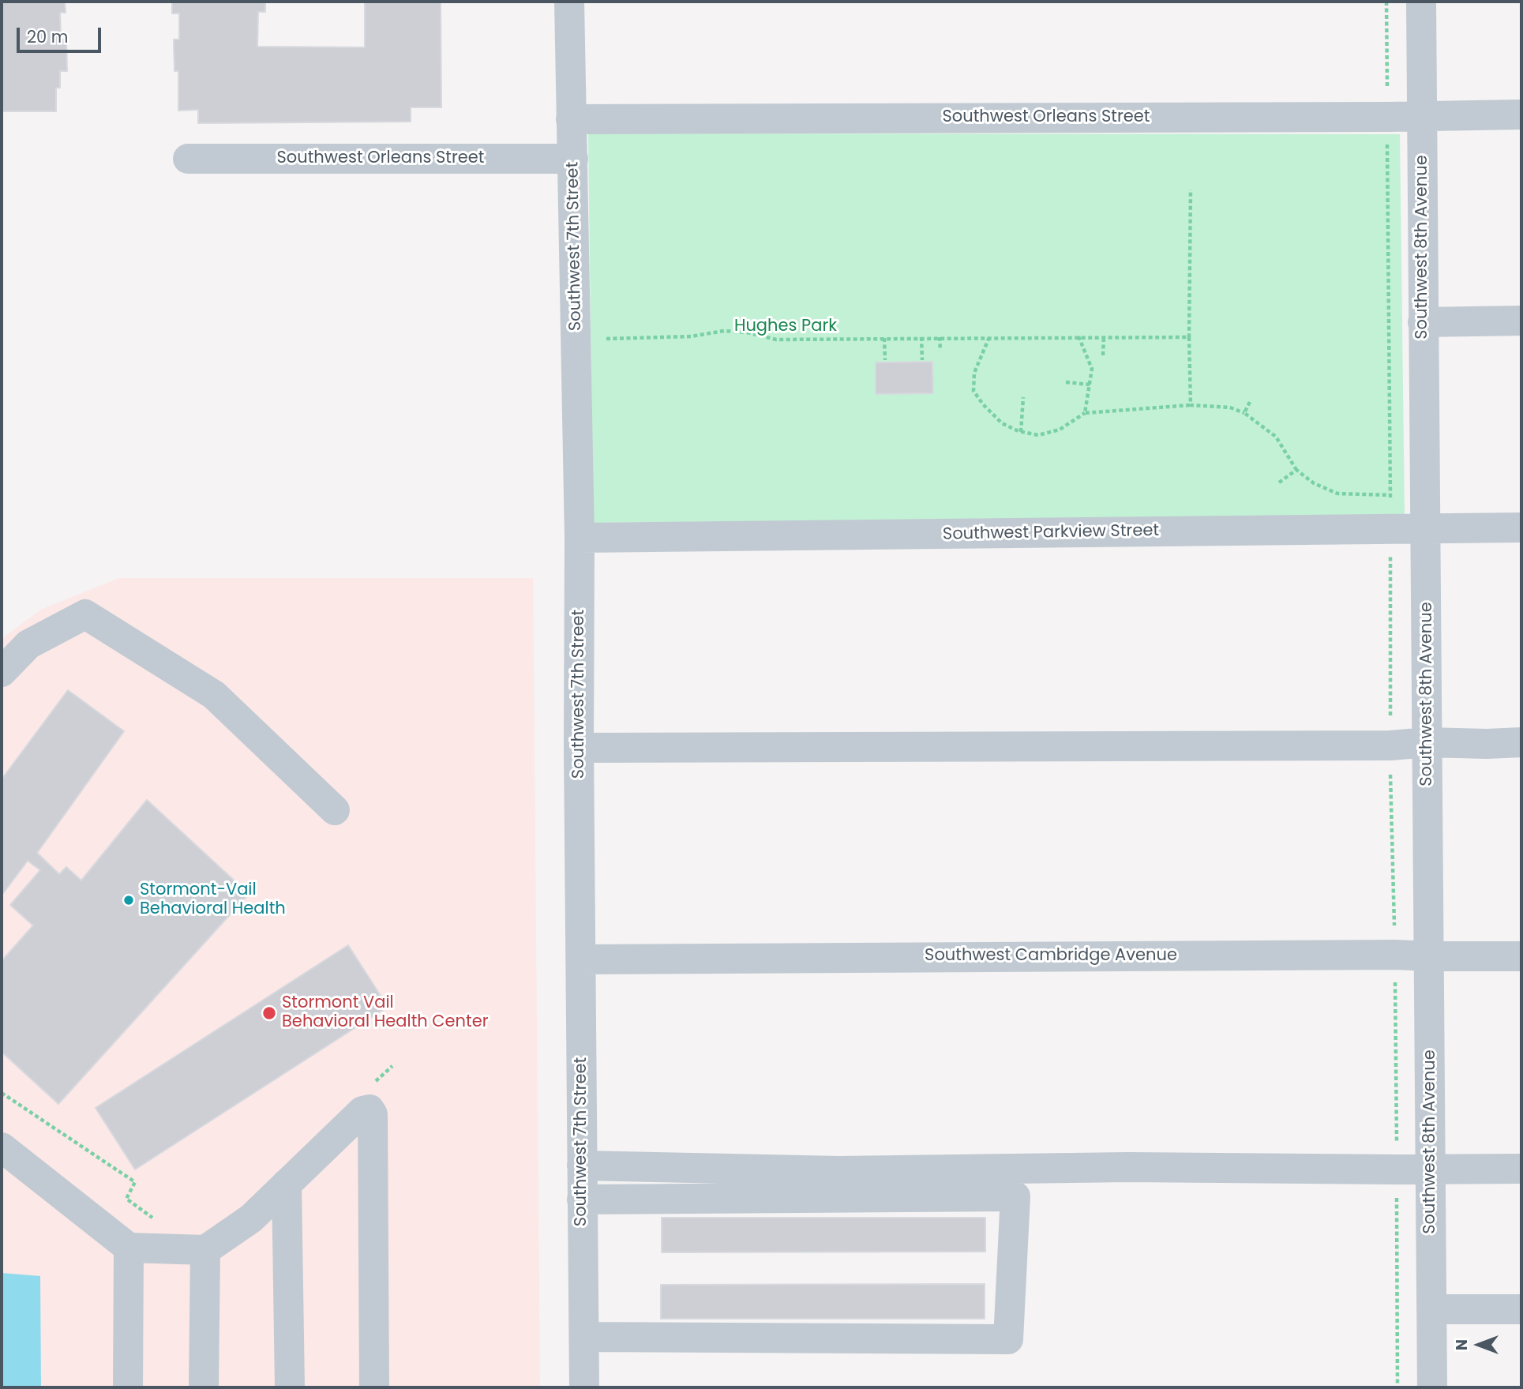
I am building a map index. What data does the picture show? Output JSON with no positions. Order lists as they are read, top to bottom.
{
  "streets": {
    "street": [
      "Southwest Orleans Street",
      "Southwest 7th Street",
      "Southwest 8th Avenue",
      "Southwest Parkview Street",
      "Southwest Cambridge Avenue"
    ]
  },
  "crossings": [
    ["Southwest Orleans Street", "Southwest 7th Street"],
    ["Southwest Orleans Street", "Southwest 8th Avenue"],
    ["Southwest 7th Street", "Southwest Parkview Street"],
    ["Southwest 7th Street", "Southwest Cambridge Avenue"],
    ["Southwest 8th Avenue", "Southwest Parkview Street"],
    ["Southwest 8th Avenue", "Southwest Cambridge Avenue"]
  ],
  "parks": ["Hughes Park"],
  "places": ["Stormont-Vail Behavioral Health", "Stormont Vail Behavioral Health Center"],
  "scale_bar": "20 m",
  "north": "left"
}
